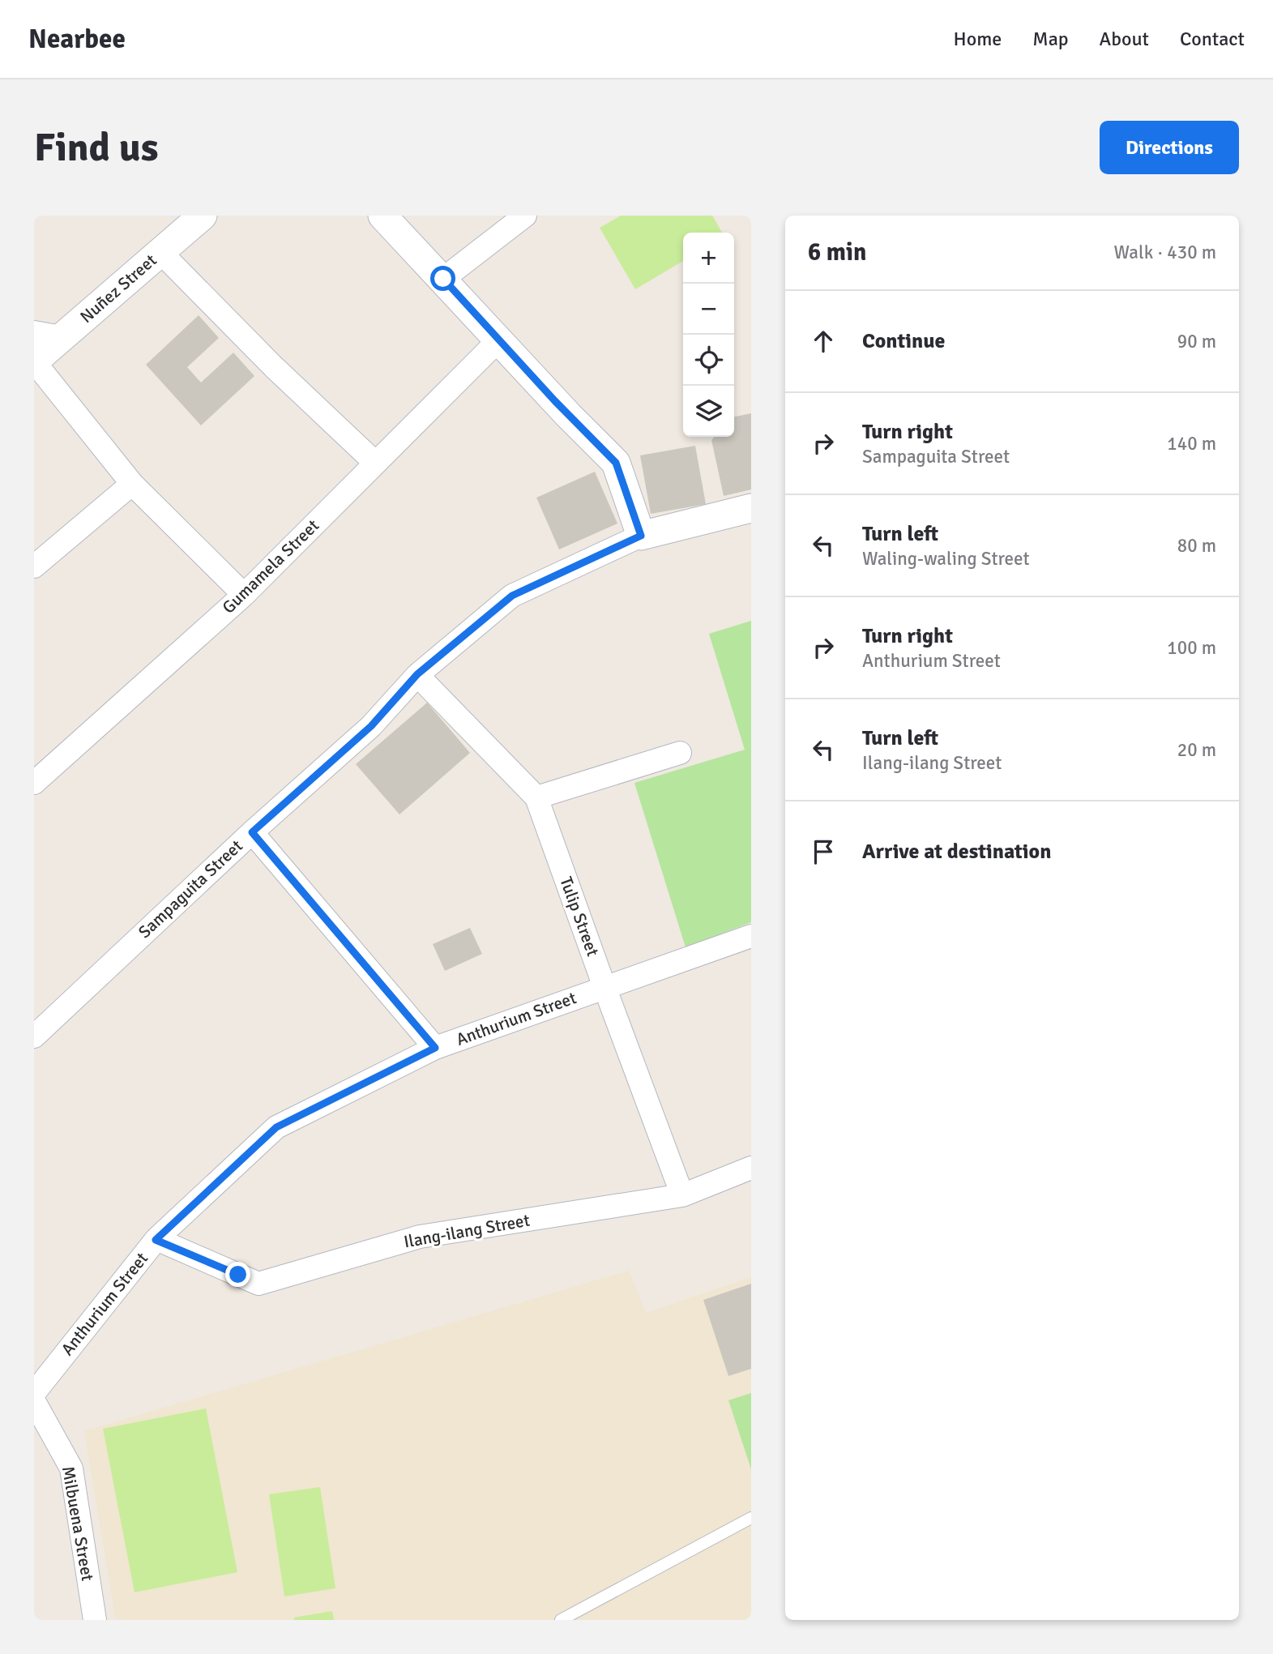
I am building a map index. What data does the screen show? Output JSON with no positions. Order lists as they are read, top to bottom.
{
  "streets": {
    "street": [
      "Nuñez Street",
      "Gumamela Street",
      "Sampaguita Street",
      "Tulip Street",
      "Anthurium Street",
      "Ilang-ilang Street",
      "Milbuena Street"
    ]
  },
  "crossings": [
    ["Sampaguita Street", "Tulip Street"],
    ["Tulip Street", "Anthurium Street"],
    ["Tulip Street", "Ilang-ilang Street"],
    ["Anthurium Street", "Ilang-ilang Street"]
  ],
  "page": {
    "header": "Nearbee",
    "nav": [
      "Home",
      "Map",
      "About",
      "Contact"
    ],
    "buttons": "Directions",
    "title": "Find us",
    "heading": ["6 min", "Walk · 430 m"],
    "map_buttons": ["+", "−"],
    "list": [
      ["Continue", "90 m"],
      ["Turn right", "Sampaguita Street", "140 m"],
      ["Turn left", "Waling-waling Street", "80 m"],
      ["Turn right", "Anthurium Street", "100 m"],
      ["Turn left", "Ilang-ilang Street", "20 m"],
      "Arrive at destination"
    ]
  }
}
